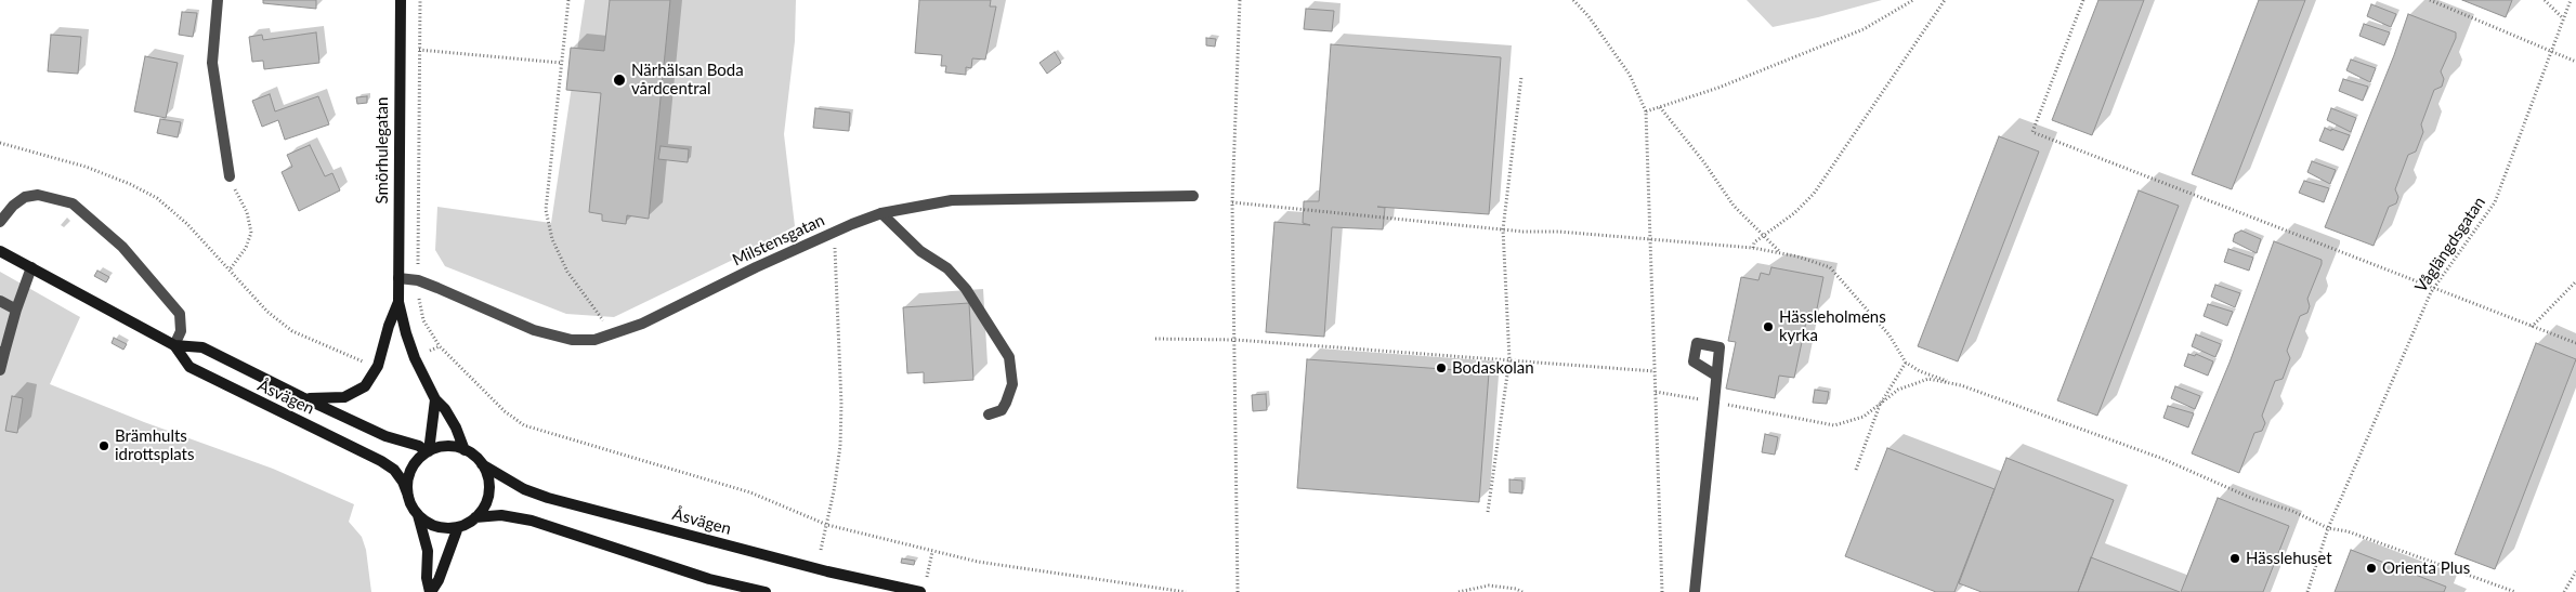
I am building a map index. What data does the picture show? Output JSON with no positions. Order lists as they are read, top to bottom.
{
  "streets": {
    "street": ["Smörhulegatan", "Milstensgatan", "Åsvägen"],
    "path": ["Våglängdsgatan"]
  },
  "crossings": [
    ["Smörhulegatan", "Milstensgatan"],
    ["Smörhulegatan", "Åsvägen"]
  ],
  "places": [
    "Närhälsan Boda vårdcentral",
    "Hässleholmens kyrka",
    "Bodaskolan",
    "Brämhults idrottsplats",
    "Hässlehuset",
    "Orienta Plus"
  ]
}
